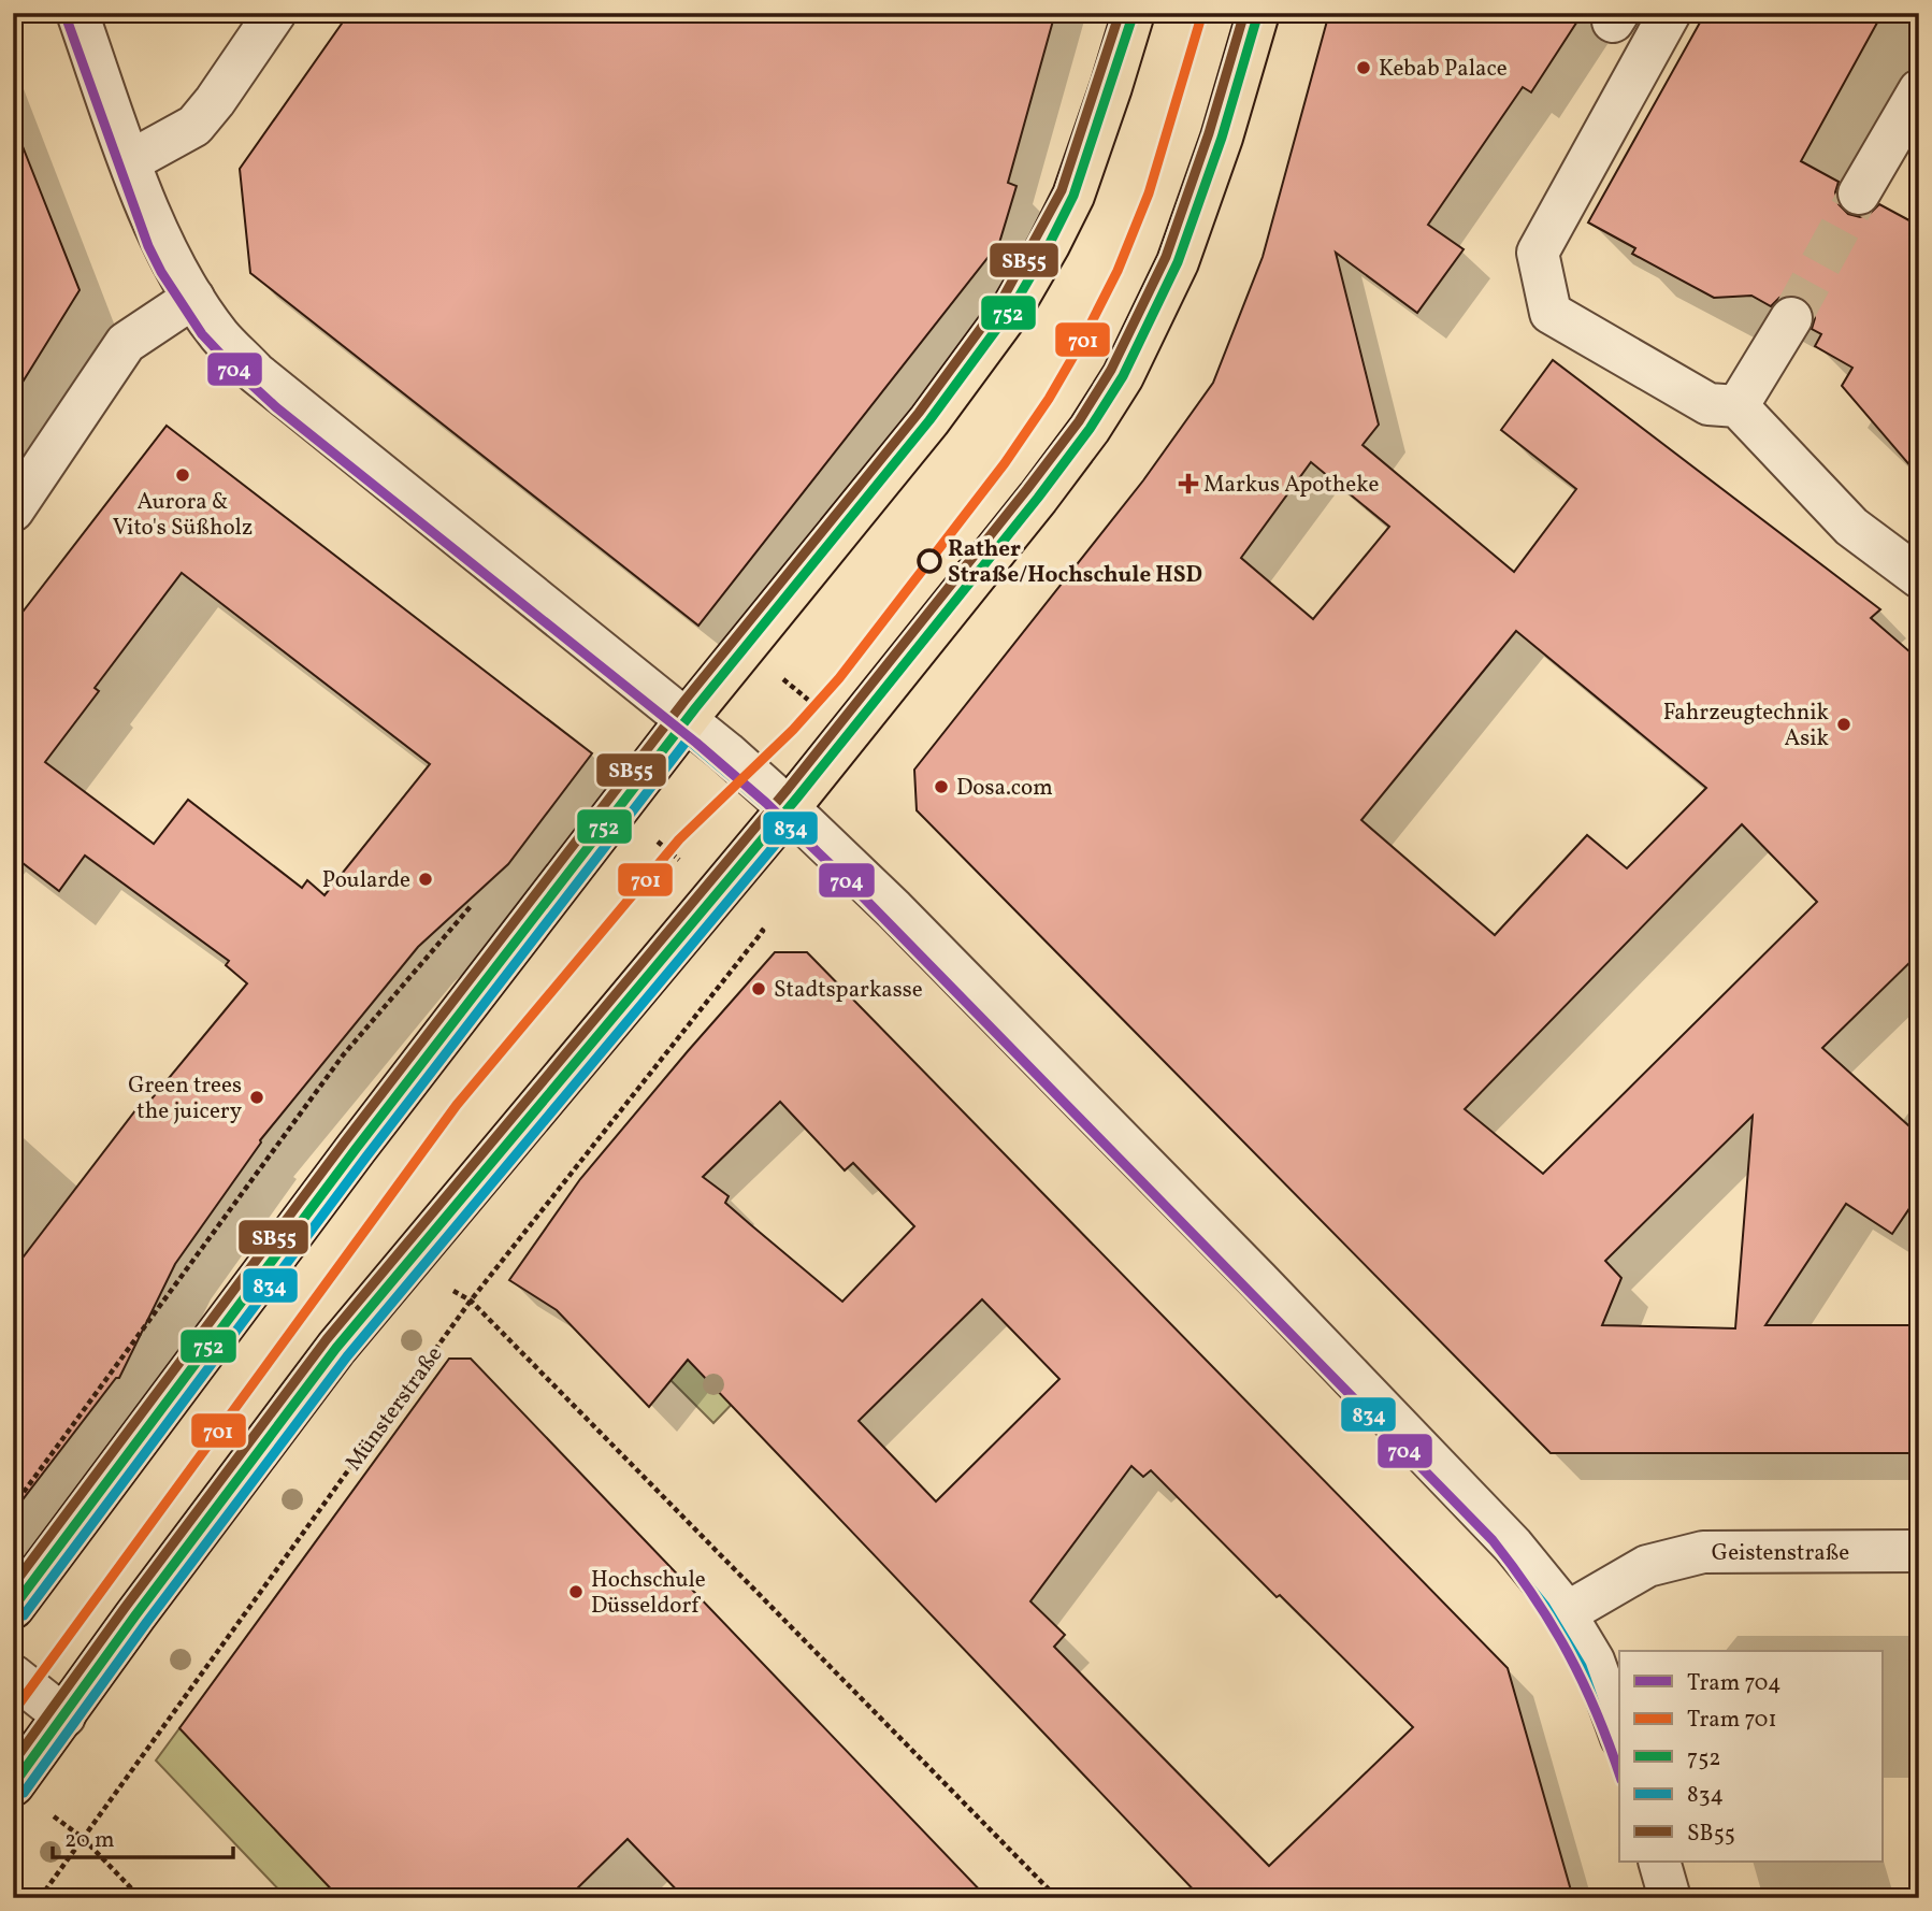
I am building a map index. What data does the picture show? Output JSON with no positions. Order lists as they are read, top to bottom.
{
  "streets": {
    "street": ["Geistenstraße"],
    "path": ["Münsterstraße"]
  },
  "places": {
    "other": [
      "Kebab Palace",
      "Aurora & Vito's Süßholz",
      "Rather Straße/Hochschule HSD",
      "Fahrzeugtechnik Asik",
      "Dosa.com",
      "Poularde",
      "Stadtsparkasse",
      "Green trees the juicery",
      "Hochschule Düsseldorf"
    ],
    "health": ["Markus Apotheke"]
  },
  "lines": [
    "tram line 704",
    "tram line 701",
    "transit line 752",
    "transit line SB55",
    "transit line 834"
  ],
  "legend": [
    "Tram 704",
    "Tram 701",
    "752",
    "834",
    "SB55"
  ],
  "scale_bar": "20 m"
}
